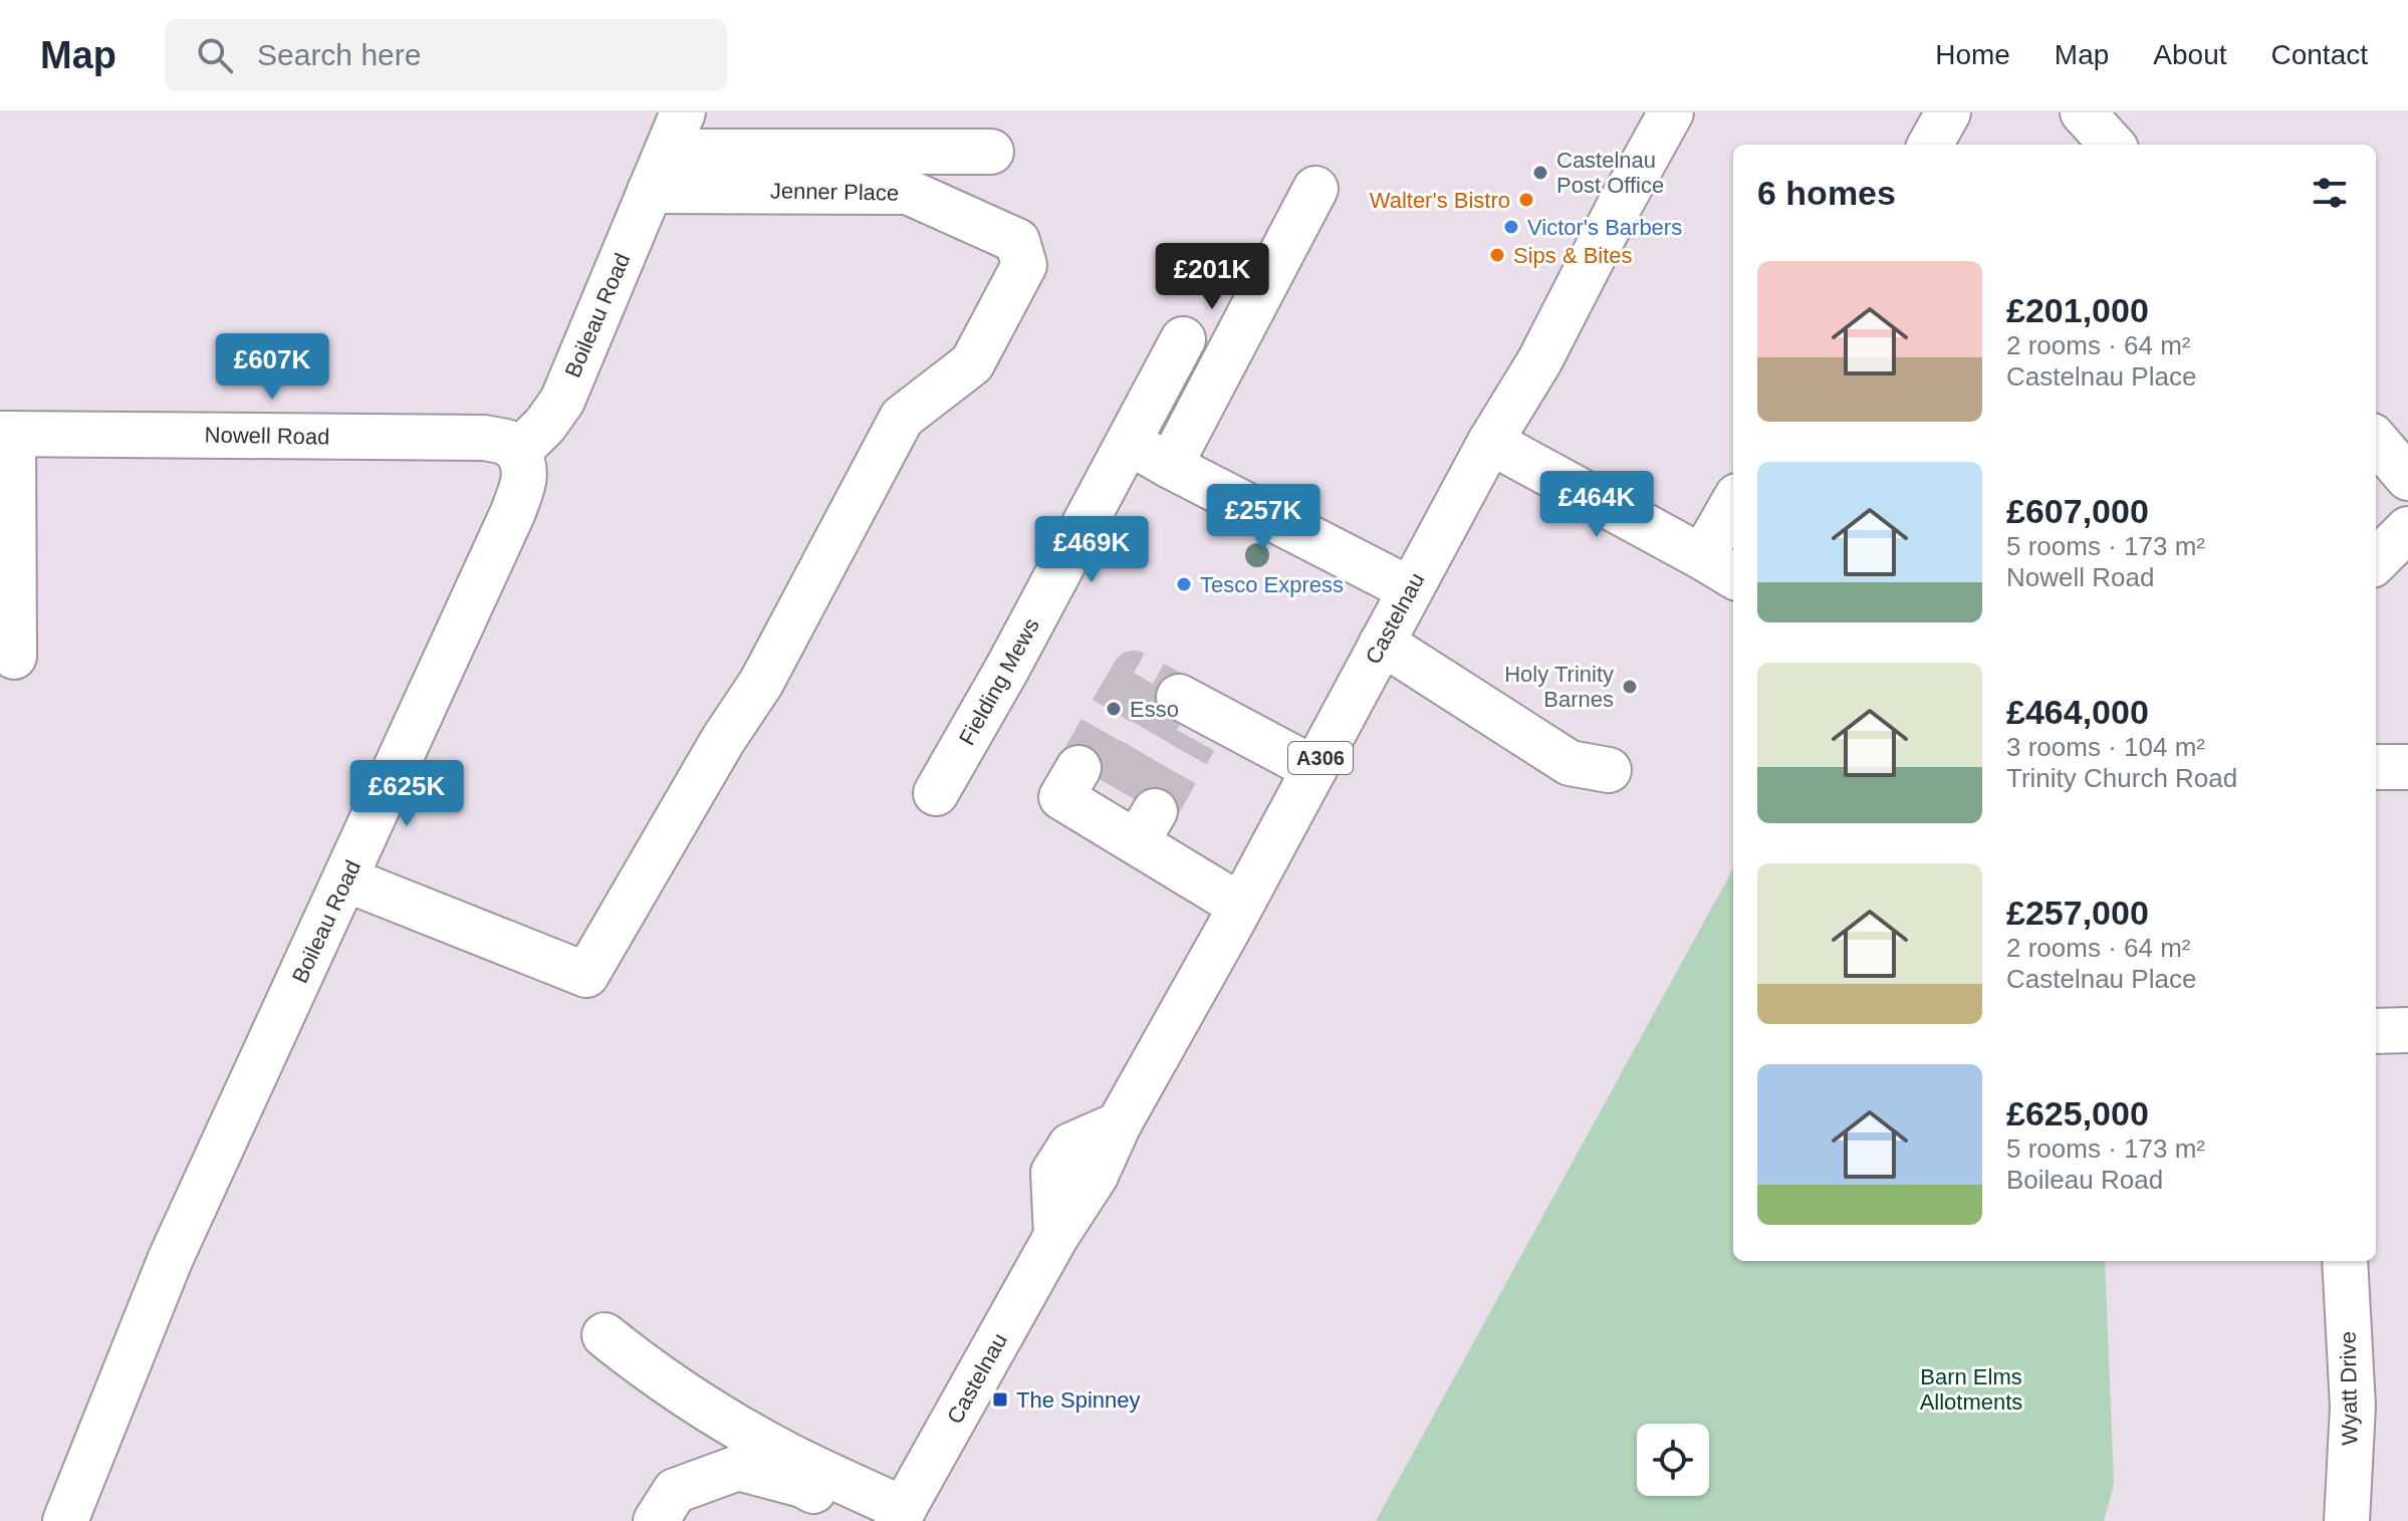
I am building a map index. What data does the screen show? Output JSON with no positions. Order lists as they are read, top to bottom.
{
  "streets": {
    "street": [
      "Jenner Place",
      "Boileau Road",
      "Nowell Road",
      "Castelnau",
      "Fielding Mews",
      "A306",
      "Wyatt Drive"
    ]
  },
  "crossings": [
    ["Jenner Place", "Boileau Road"],
    ["Boileau Road", "Nowell Road"]
  ],
  "parks": ["Barn Elms Allotments"],
  "places": {
    "other": [
      "Castelnau Post Office",
      "Walter's Bistro",
      "Victor's Barbers",
      "Sips & Bites",
      "Tesco Express",
      "Holy Trinity Barnes",
      "Esso"
    ],
    "transit": ["The Spinney"]
  },
  "page": {
    "header": "Map",
    "search": "Search here",
    "nav": [
      "Home",
      "Map",
      "About",
      "Contact"
    ],
    "heading": "6 homes",
    "list": [
      {
        "name": "£201,000",
        "note": "2 rooms · 64 m² · Castelnau Place"
      },
      {
        "name": "£607,000",
        "note": "5 rooms · 173 m² · Nowell Road"
      },
      {
        "name": "£464,000",
        "note": "3 rooms · 104 m² · Trinity Church Road"
      },
      {
        "name": "£257,000",
        "note": "2 rooms · 64 m² · Castelnau Place"
      },
      {
        "name": "£625,000",
        "note": "5 rooms · 173 m² · Boileau Road"
      }
    ],
    "price": [
      "£201K",
      "£607K",
      "£464K",
      "£257K",
      "£469K",
      "£625K"
    ]
  }
}
